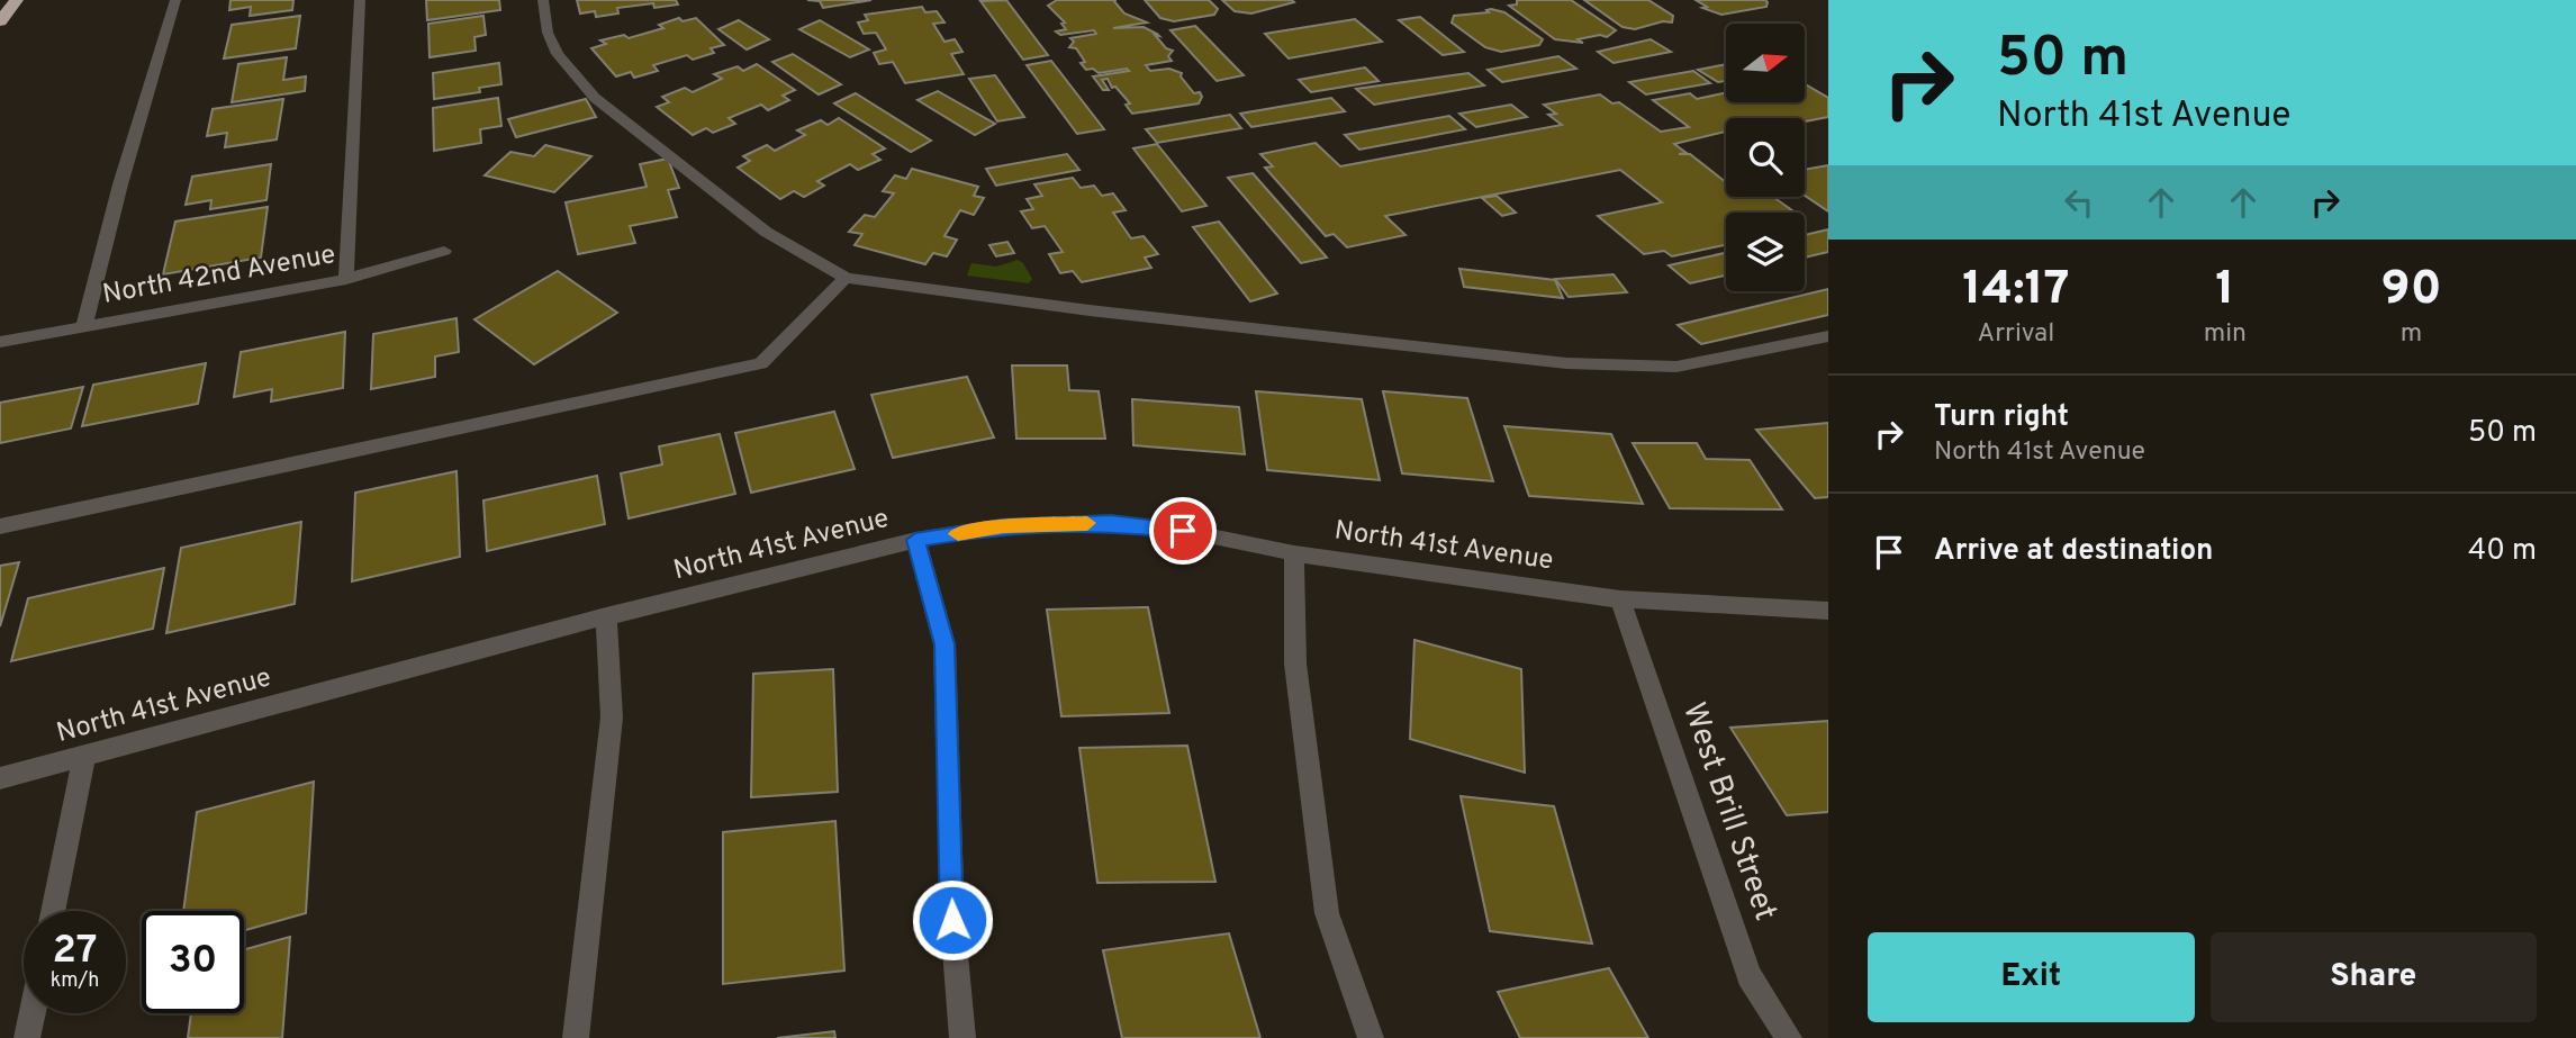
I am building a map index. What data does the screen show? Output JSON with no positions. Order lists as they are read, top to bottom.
{
  "streets": {
    "street": ["North 42nd Avenue", "North 41st Avenue", "West Brill Street"]
  },
  "crossings": [
    ["North 41st Avenue", "West Brill Street"]
  ],
  "north": "right",
  "page": {
    "turn": ["50 m", "North 41st Avenue"],
    "eta": [
      "14:17",
      "Arrival",
      "1",
      "min",
      "90",
      "m"
    ],
    "list": [
      {
        "name": "Turn right",
        "note": "North 41st Avenue",
        "value": "50 m"
      },
      {
        "name": "Arrive at destination",
        "value": "40 m"
      }
    ],
    "speed": "27 km/h",
    "limit": "30",
    "buttons": ["Exit", "Share"]
  }
}
